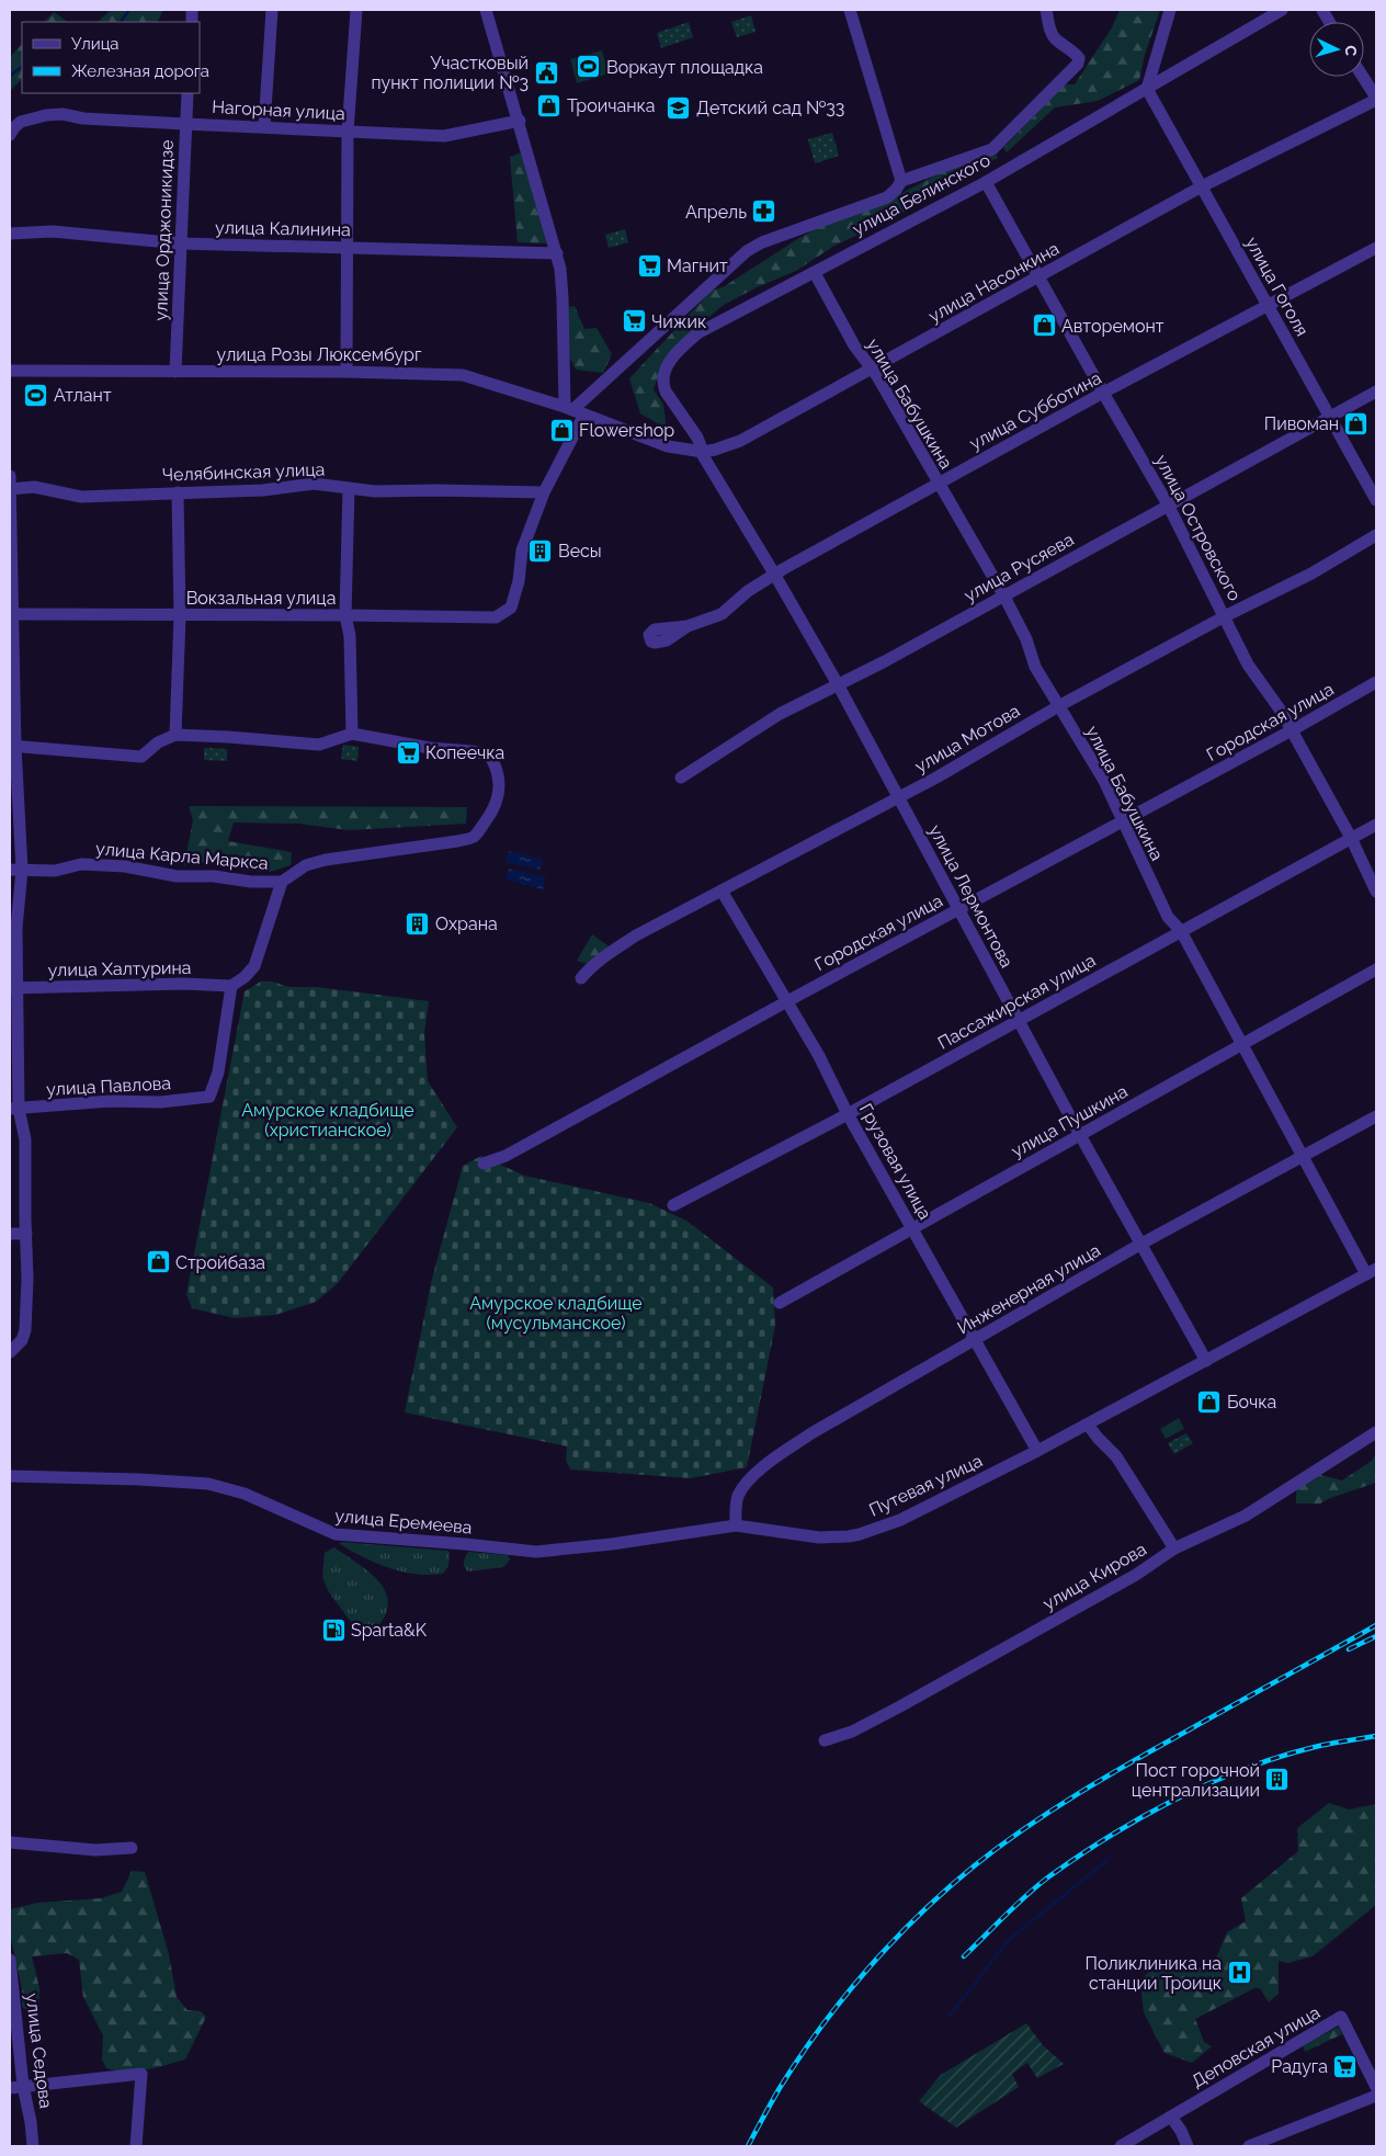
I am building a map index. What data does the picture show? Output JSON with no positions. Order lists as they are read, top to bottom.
{
  "streets": {
    "street": [
      "Нагорная улица",
      "улица Белинского",
      "улица Калинина",
      "улица Орджоникидзе",
      "улица Насонкина",
      "улица Гоголя",
      "улица Розы Люксембург",
      "улица Бабушкина",
      "улица Субботина",
      "Челябинская улица",
      "улица Островского",
      "улица Русяева",
      "Вокзальная улица",
      "Городская улица",
      "улица Мотова",
      "улица Карла Маркса",
      "улица Лермонтова",
      "улица Халтурина",
      "Пассажирская улица",
      "улица Павлова",
      "улица Пушкина",
      "Грузовая улица",
      "Инженерная улица",
      "Путевая улица",
      "улица Еремеева",
      "улица Кирова",
      "Деповская улица",
      "улица Седова"
    ]
  },
  "crossings": [
    ["Нагорная улица", "улица Орджоникидзе"],
    ["улица Белинского", "улица Насонкина"],
    ["улица Белинского", "улица Гоголя"],
    ["улица Белинского", "улица Бабушкина"],
    ["улица Белинского", "улица Островского"],
    ["улица Белинского", "улица Лермонтова"],
    ["улица Калинина", "улица Орджоникидзе"],
    ["улица Орджоникидзе", "улица Розы Люксембург"],
    ["улица Насонкина", "улица Гоголя"],
    ["улица Насонкина", "улица Розы Люксембург"],
    ["улица Насонкина", "улица Бабушкина"],
    ["улица Насонкина", "улица Островского"],
    ["улица Насонкина", "улица Лермонтова"],
    ["улица Гоголя", "улица Субботина"],
    ["улица Гоголя", "улица Русяева"],
    ["улица Бабушкина", "улица Субботина"],
    ["улица Бабушкина", "улица Русяева"],
    ["улица Бабушкина", "Городская улица"],
    ["улица Бабушкина", "улица Мотова"],
    ["улица Бабушкина", "Пассажирская улица"],
    ["улица Бабушкина", "улица Пушкина"],
    ["улица Бабушкина", "Инженерная улица"],
    ["улица Бабушкина", "Путевая улица"],
    ["улица Субботина", "улица Островского"],
    ["улица Субботина", "улица Лермонтова"],
    ["Челябинская улица", "Вокзальная улица"],
    ["улица Островского", "улица Русяева"],
    ["улица Островского", "Городская улица"],
    ["улица Островского", "улица Мотова"],
    ["улица Островского", "Пассажирская улица"],
    ["улица Русяева", "улица Лермонтова"],
    ["Городская улица", "улица Лермонтова"],
    ["Городская улица", "Грузовая улица"],
    ["улица Мотова", "улица Лермонтова"],
    ["улица Мотова", "Грузовая улица"],
    ["улица Лермонтова", "Пассажирская улица"],
    ["улица Лермонтова", "улица Пушкина"],
    ["улица Лермонтова", "Инженерная улица"],
    ["улица Лермонтова", "Путевая улица"],
    ["улица Халтурина", "улица Павлова"],
    ["Пассажирская улица", "Грузовая улица"],
    ["улица Пушкина", "Грузовая улица"],
    ["Грузовая улица", "Инженерная улица"],
    ["Грузовая улица", "Путевая улица"],
    ["Инженерная улица", "Путевая улица"],
    ["Инженерная улица", "улица Еремеева"],
    ["Путевая улица", "улица Еремеева"]
  ],
  "parks": ["Амурское кладбище (христианское)", "Амурское кладбище (мусульманское)"],
  "places": {
    "sports": ["Воркаут площадка", "Атлант"],
    "public building": ["Участковый пункт полиции №3"],
    "shop": [
      "Троичанка",
      "Авторемонт",
      "Пивоман",
      "Flowershop",
      "Стройбаза",
      "Бочка"
    ],
    "school or university": ["Детский сад №33"],
    "pharmacy": ["Апрель"],
    "supermarket": [
      "Магнит",
      "Чижик",
      "Копеечка",
      "Радуга"
    ],
    "building": ["Весы", "Охрана", "Пост горочной централизации"],
    "fuel station": ["Sparta&K"],
    "hospital": ["Поликлиника на станции Троицк"]
  },
  "legend": ["Улица", "Железная дорога"],
  "north": "right"
}
